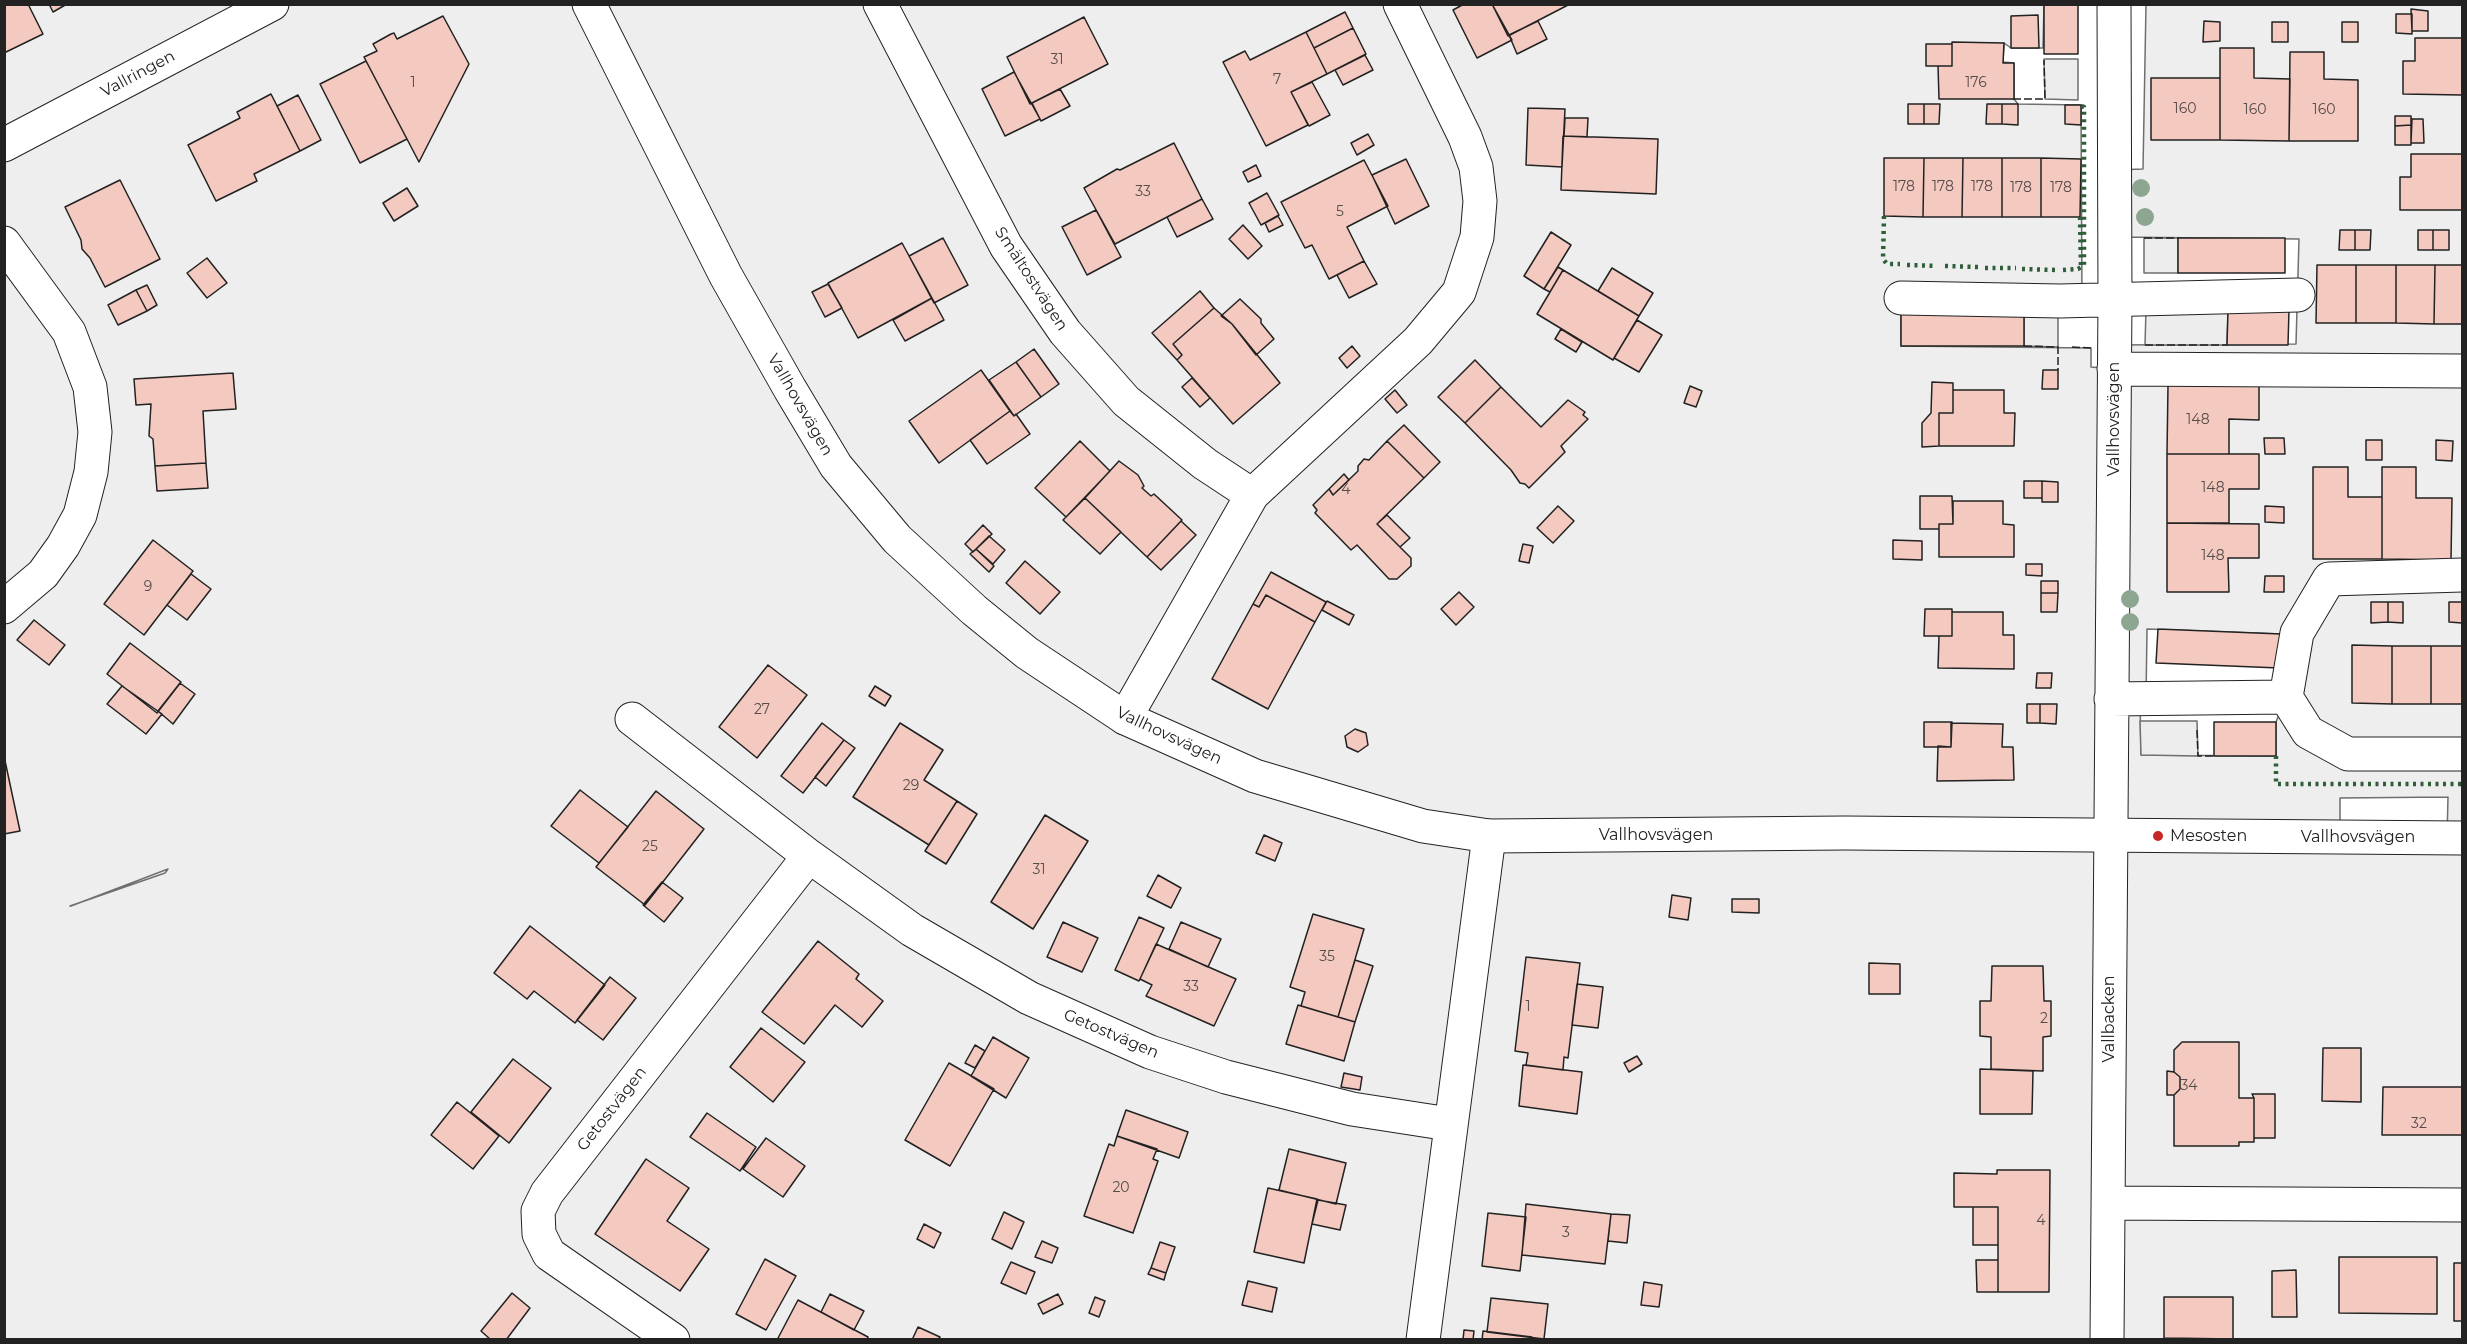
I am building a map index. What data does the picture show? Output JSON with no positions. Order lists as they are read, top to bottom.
{
  "streets": {
    "street": [
      "Vallringen",
      "Smältostvägen",
      "Vallhovsvägen",
      "Vallbacken",
      "Getostvägen"
    ]
  },
  "crossings": [
    ["Vallhovsvägen", "Vallbacken"]
  ],
  "places": ["Mesosten"],
  "house_numbers": [
    "31",
    "7",
    "1",
    "176",
    "160",
    "160",
    "160",
    "178",
    "178",
    "178",
    "178",
    "178",
    "33",
    "5",
    "148",
    "148",
    "4",
    "148",
    "9",
    "27",
    "29",
    "25",
    "31",
    "35",
    "33",
    "1",
    "2",
    "34",
    "32",
    "20",
    "4",
    "3"
  ]
}
